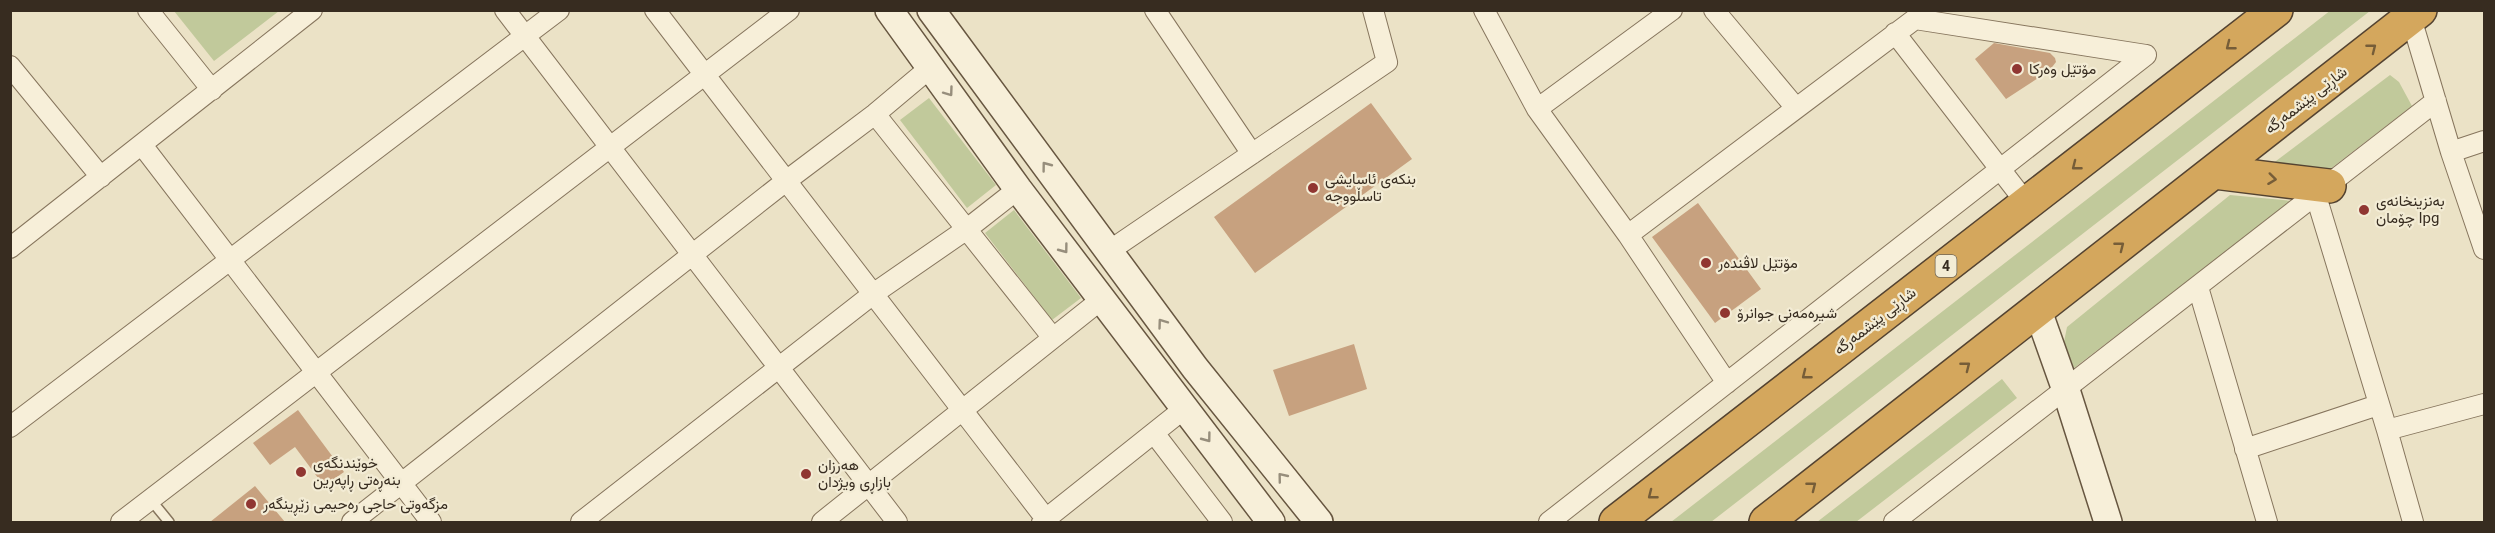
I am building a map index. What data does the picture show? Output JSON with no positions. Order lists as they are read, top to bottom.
{
  "streets": {
    "highway": ["شاڕێی پێشمەرگە", "4"]
  },
  "places": [
    "مۆتێل وەرکا",
    "بنکەی ئاسایشی تاسڵووجە",
    "بەنزینخانەی چۆمان lpg",
    "مۆتێل لاڤندەر",
    "شیرەمەنی جوانرۆ",
    "خوێندنگەی بنەڕەتی ڕاپەڕین",
    "ھەرزان بازاڕی ویژدان",
    "مزگەوتی حاجی رەحیمی زێڕینگەر"
  ]
}
